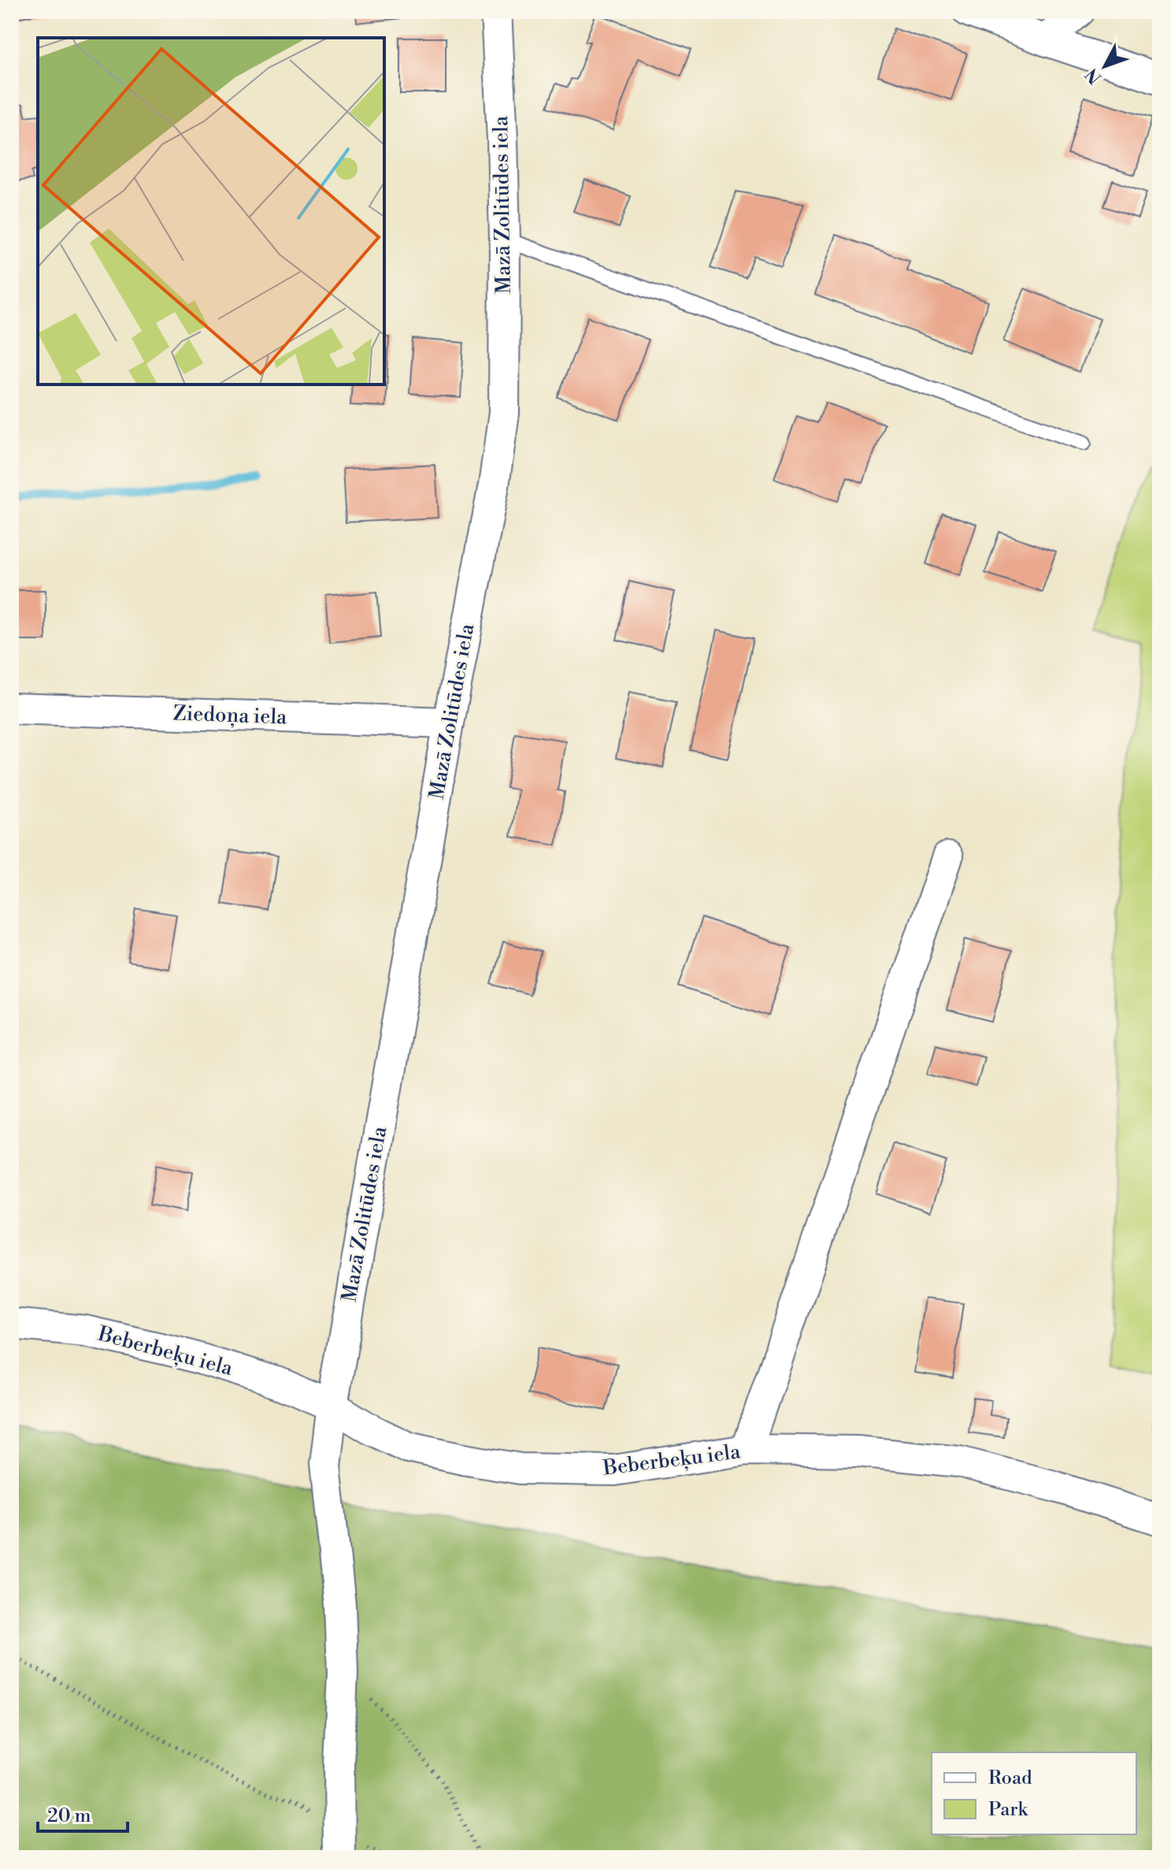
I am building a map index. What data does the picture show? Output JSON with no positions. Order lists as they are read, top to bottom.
{
  "streets": {
    "street": ["Mazā Zolitūdes iela", "Ziedoņa iela", "Beberbeķu iela"]
  },
  "crossings": [
    ["Mazā Zolitūdes iela", "Ziedoņa iela"],
    ["Mazā Zolitūdes iela", "Beberbeķu iela"]
  ],
  "legend": ["Road", "Park"],
  "scale_bar": "20 m",
  "north": "bottom left"
}
